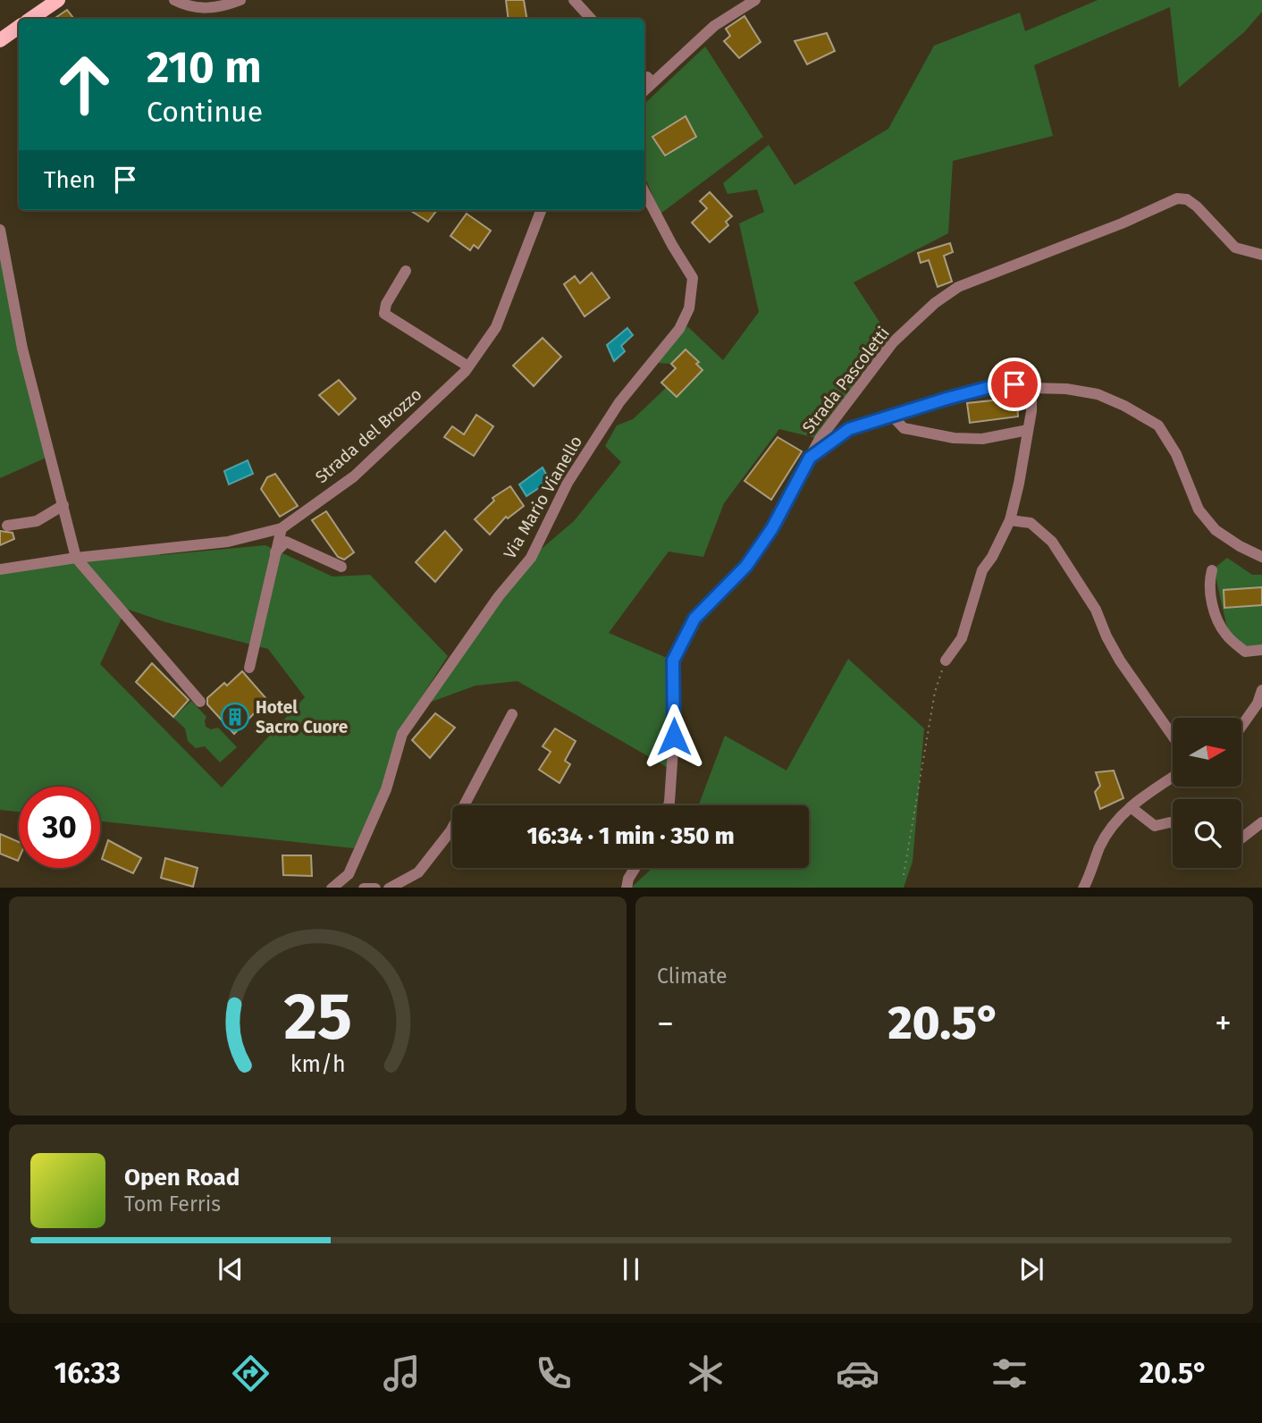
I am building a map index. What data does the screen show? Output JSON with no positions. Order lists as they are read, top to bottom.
{
  "streets": {
    "street": ["Strada Pascoletti", "Strada del Brozzo", "Via Mario Vianello"]
  },
  "places": {
    "building": ["Hotel Sacro Cuore"]
  },
  "north": "right",
  "page": {
    "turn": ["210 m", "Continue"],
    "then": "Then",
    "limit": "30",
    "trip": "16:34 · 1 min · 350 m",
    "tile": "Climate",
    "heat": ["−", "20.5°", "+"],
    "song": ["Open Road", "Tom Ferris"],
    "tabs": ["16:33", "20.5°"],
    "gauge": ["25", "km/h"]
  }
}
